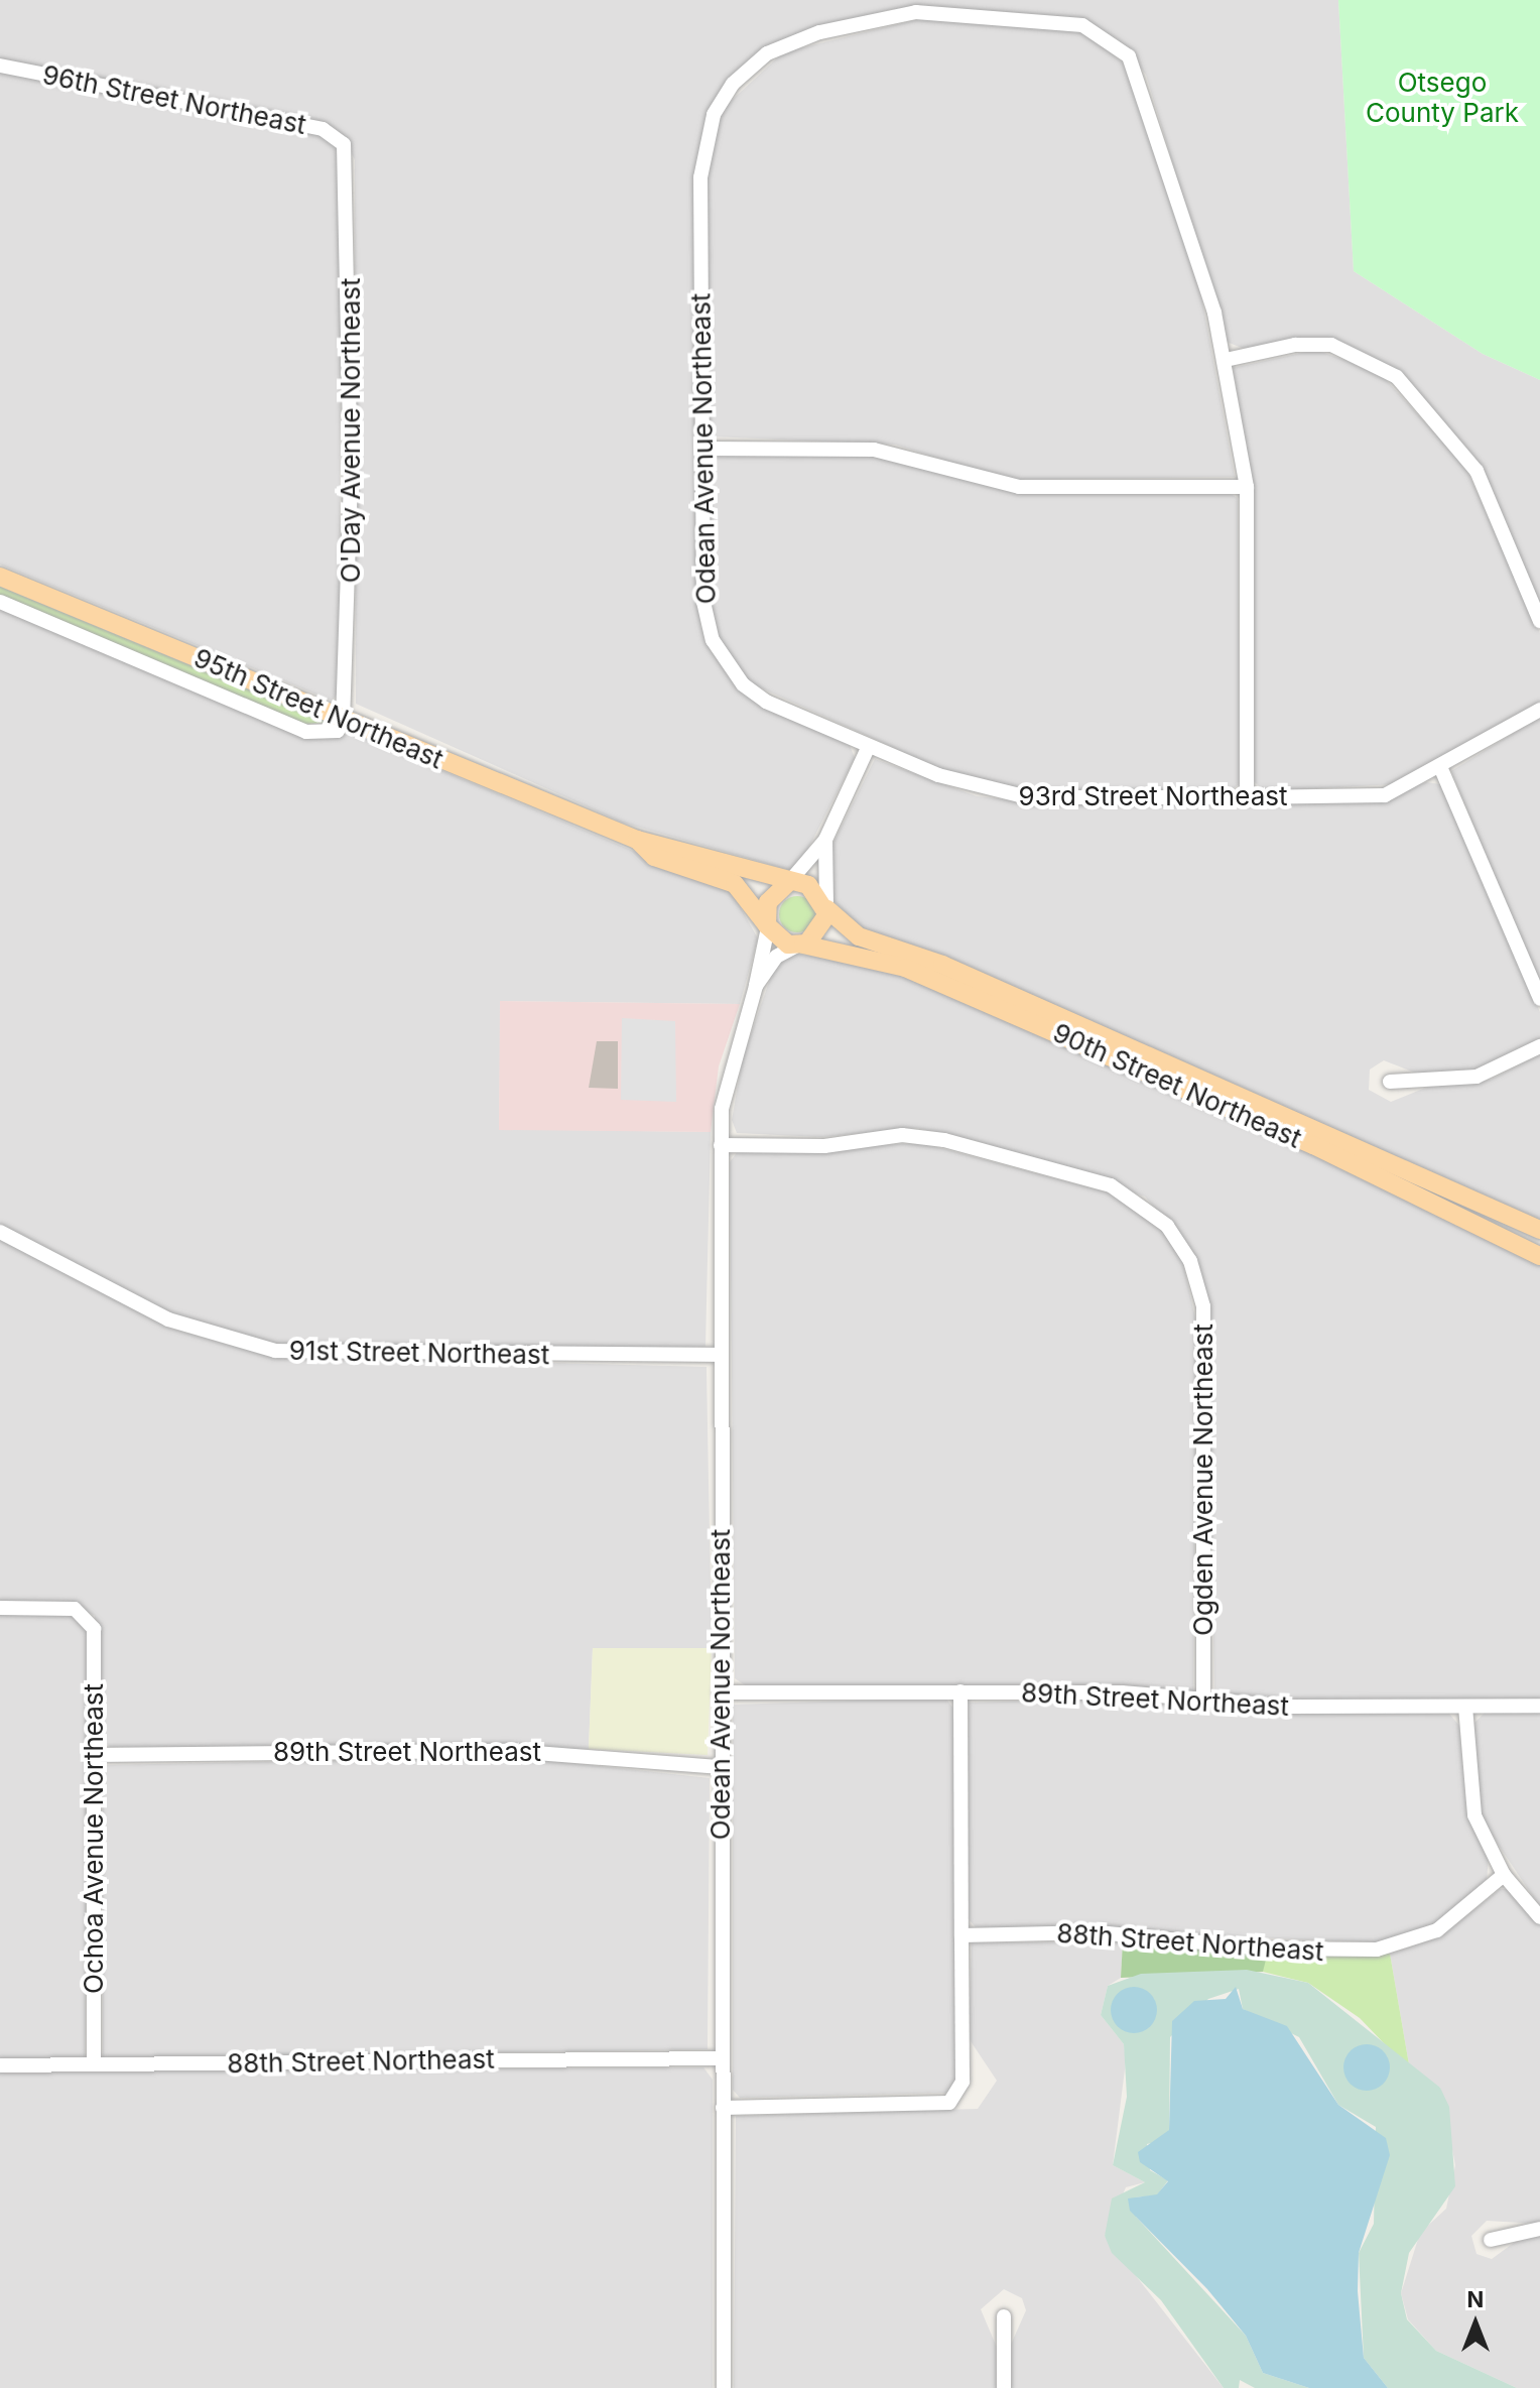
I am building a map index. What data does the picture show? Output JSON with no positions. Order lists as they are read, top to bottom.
{
  "streets": {
    "main road": ["95th Street Northeast", "90th Street Northeast"],
    "street": [
      "96th Street Northeast",
      "O'Day Avenue Northeast",
      "Odean Avenue Northeast",
      "93rd Street Northeast",
      "91st Street Northeast",
      "Ogden Avenue Northeast",
      "89th Street Northeast",
      "Ochoa Avenue Northeast",
      "88th Street Northeast"
    ]
  },
  "crossings": [
    ["96th Street Northeast", "O'Day Avenue Northeast"],
    ["O'Day Avenue Northeast", "95th Street Northeast"],
    ["Odean Avenue Northeast", "93rd Street Northeast"],
    ["Odean Avenue Northeast", "90th Street Northeast"],
    ["Odean Avenue Northeast", "91st Street Northeast"],
    ["Odean Avenue Northeast", "Ogden Avenue Northeast"],
    ["Odean Avenue Northeast", "89th Street Northeast"],
    ["Odean Avenue Northeast", "88th Street Northeast"],
    ["Ogden Avenue Northeast", "89th Street Northeast"],
    ["89th Street Northeast", "Ochoa Avenue Northeast"],
    ["Ochoa Avenue Northeast", "88th Street Northeast"]
  ],
  "parks": ["Otsego County Park"],
  "north": "top"
}
